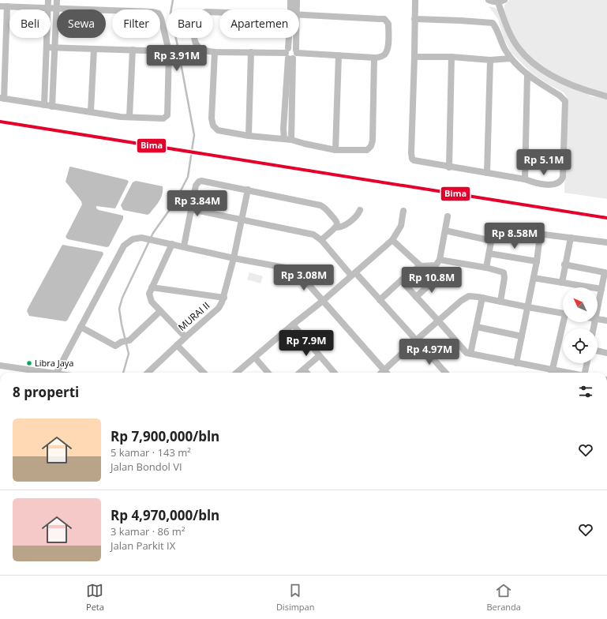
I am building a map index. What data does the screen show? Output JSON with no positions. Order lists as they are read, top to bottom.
{
  "streets": {
    "street": ["MURAI II"]
  },
  "places": ["Libra Jaya"],
  "lines": ["transit line Bima"],
  "north": "top left",
  "page": {
    "chip": [
      "Beli",
      "Sewa",
      "Filter",
      "Baru",
      "Apartemen"
    ],
    "price": [
      "Rp 3.91M",
      "Rp 5.1M",
      "Rp 3.84M",
      "Rp 8.58M",
      "Rp 3.08M",
      "Rp 10.8M",
      "Rp 7.9M",
      "Rp 4.97M"
    ],
    "heading": "8 properti",
    "list": [
      {
        "name": "Rp 7,900,000/bln",
        "note": "5 kamar · 143 m² · Jalan Bondol VI"
      },
      {
        "name": "Rp 4,970,000/bln",
        "note": "3 kamar · 86 m² · Jalan Parkit IX"
      }
    ],
    "tabs": ["Peta", "Disimpan", "Beranda"]
  }
}
